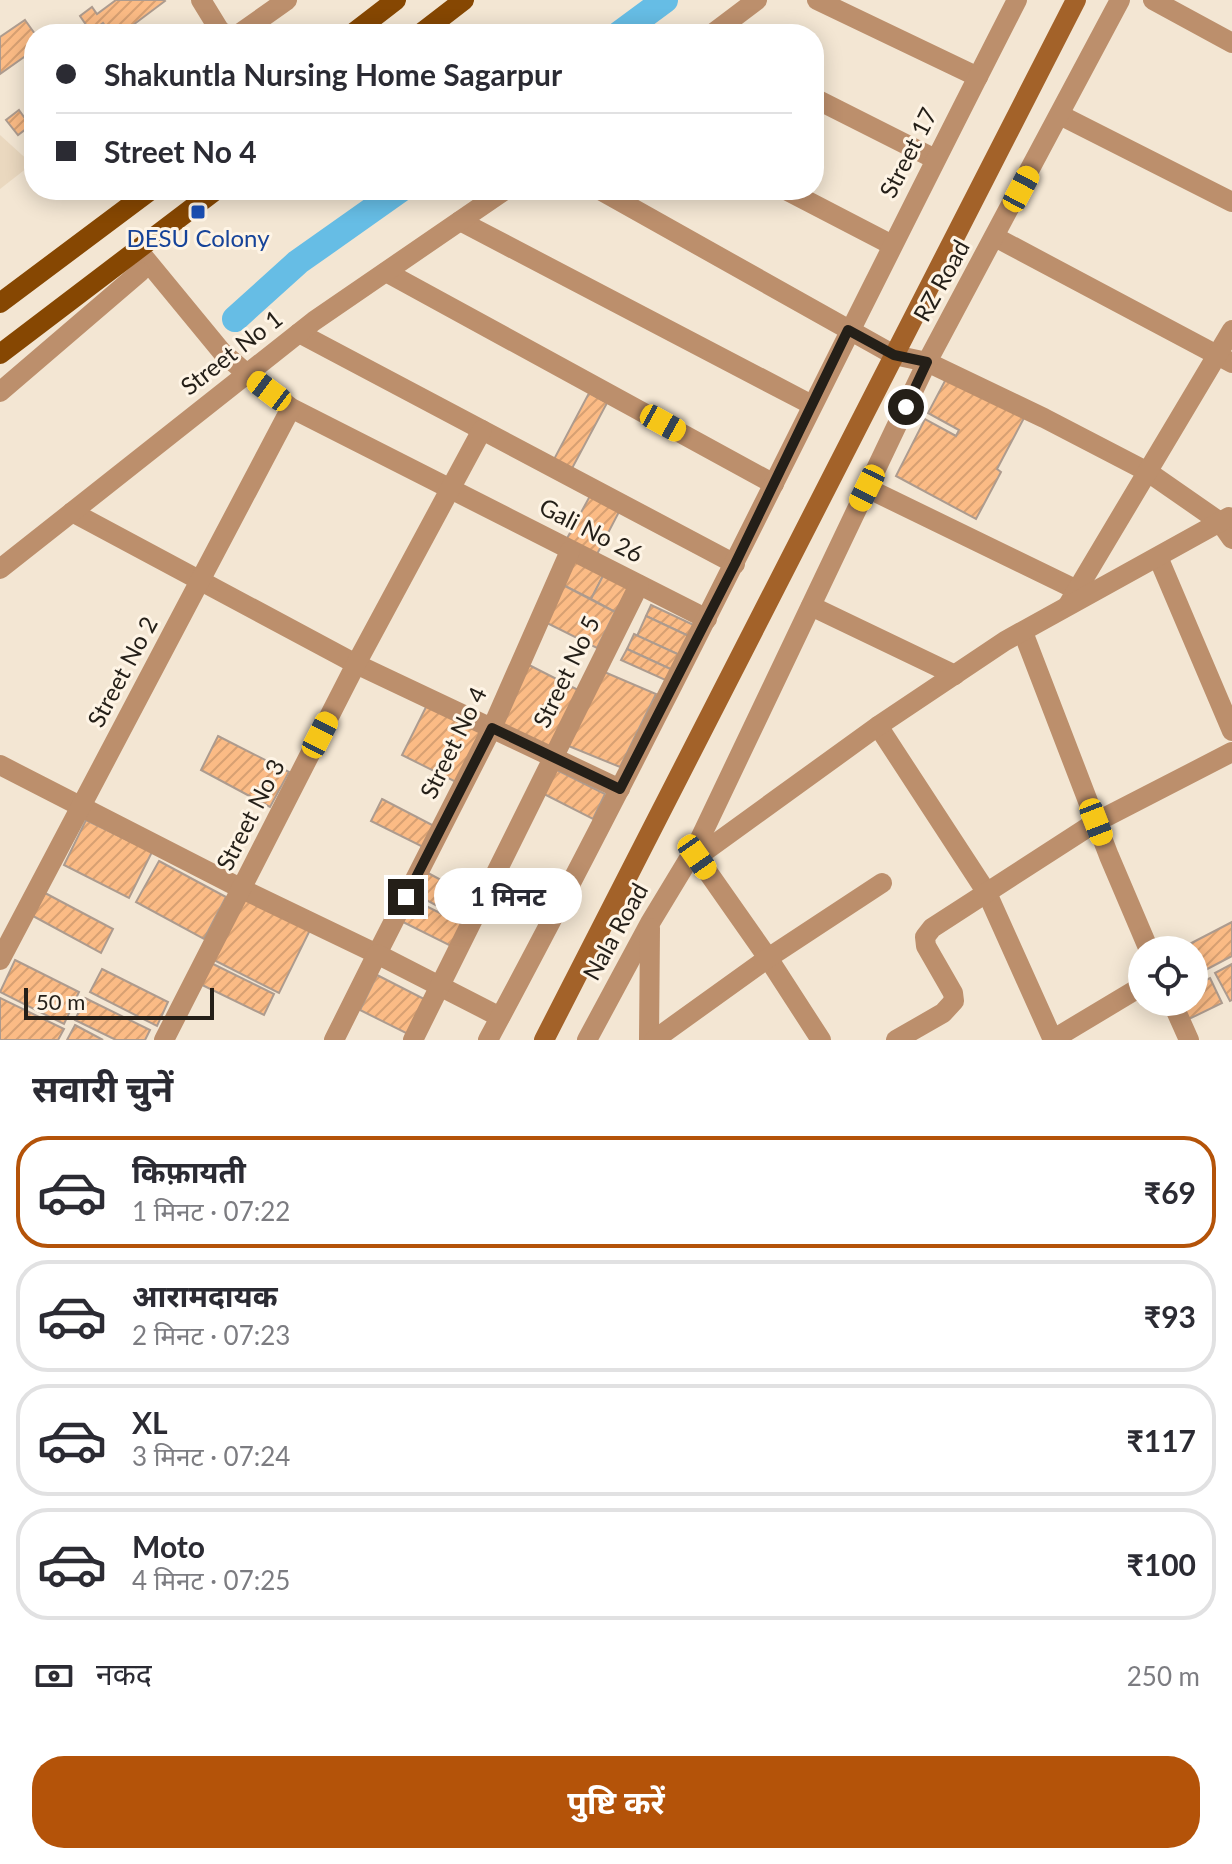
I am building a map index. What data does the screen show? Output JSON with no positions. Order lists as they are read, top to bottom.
{
  "streets": {
    "street": [
      "Street 17",
      "RZ Road",
      "Street No 1",
      "Gali No 26",
      "Street No 2",
      "Street No 5",
      "Street No 4",
      "Street No 3",
      "Nala Road"
    ]
  },
  "crossings": [
    ["Street 17", "Gali No 26"],
    ["RZ Road", "Nala Road"],
    ["Gali No 26", "Street No 5"],
    ["Gali No 26", "Street No 4"],
    ["Gali No 26", "Street No 3"]
  ],
  "places": {
    "transit": ["DESU Colony"]
  },
  "scale_bar": "50 m",
  "page": {
    "banner": ["Shakuntla Nursing Home Sagarpur", "Street No 4"],
    "bubble": "1 मिनट",
    "scale": "50 m",
    "heading": "सवारी चुनें",
    "list": [
      {
        "name": "किफ़ायती",
        "note": "1 मिनट · 07:22",
        "value": "₹69"
      },
      {
        "name": "आरामदायक",
        "note": "2 मिनट · 07:23",
        "value": "₹93"
      },
      {
        "name": "XL",
        "note": "3 मिनट · 07:24",
        "value": "₹117"
      },
      {
        "name": "Moto",
        "note": "4 मिनट · 07:25",
        "value": "₹100"
      }
    ],
    "pay": ["नकद", "250 m"],
    "buttons": "पुष्टि करें"
  }
}
